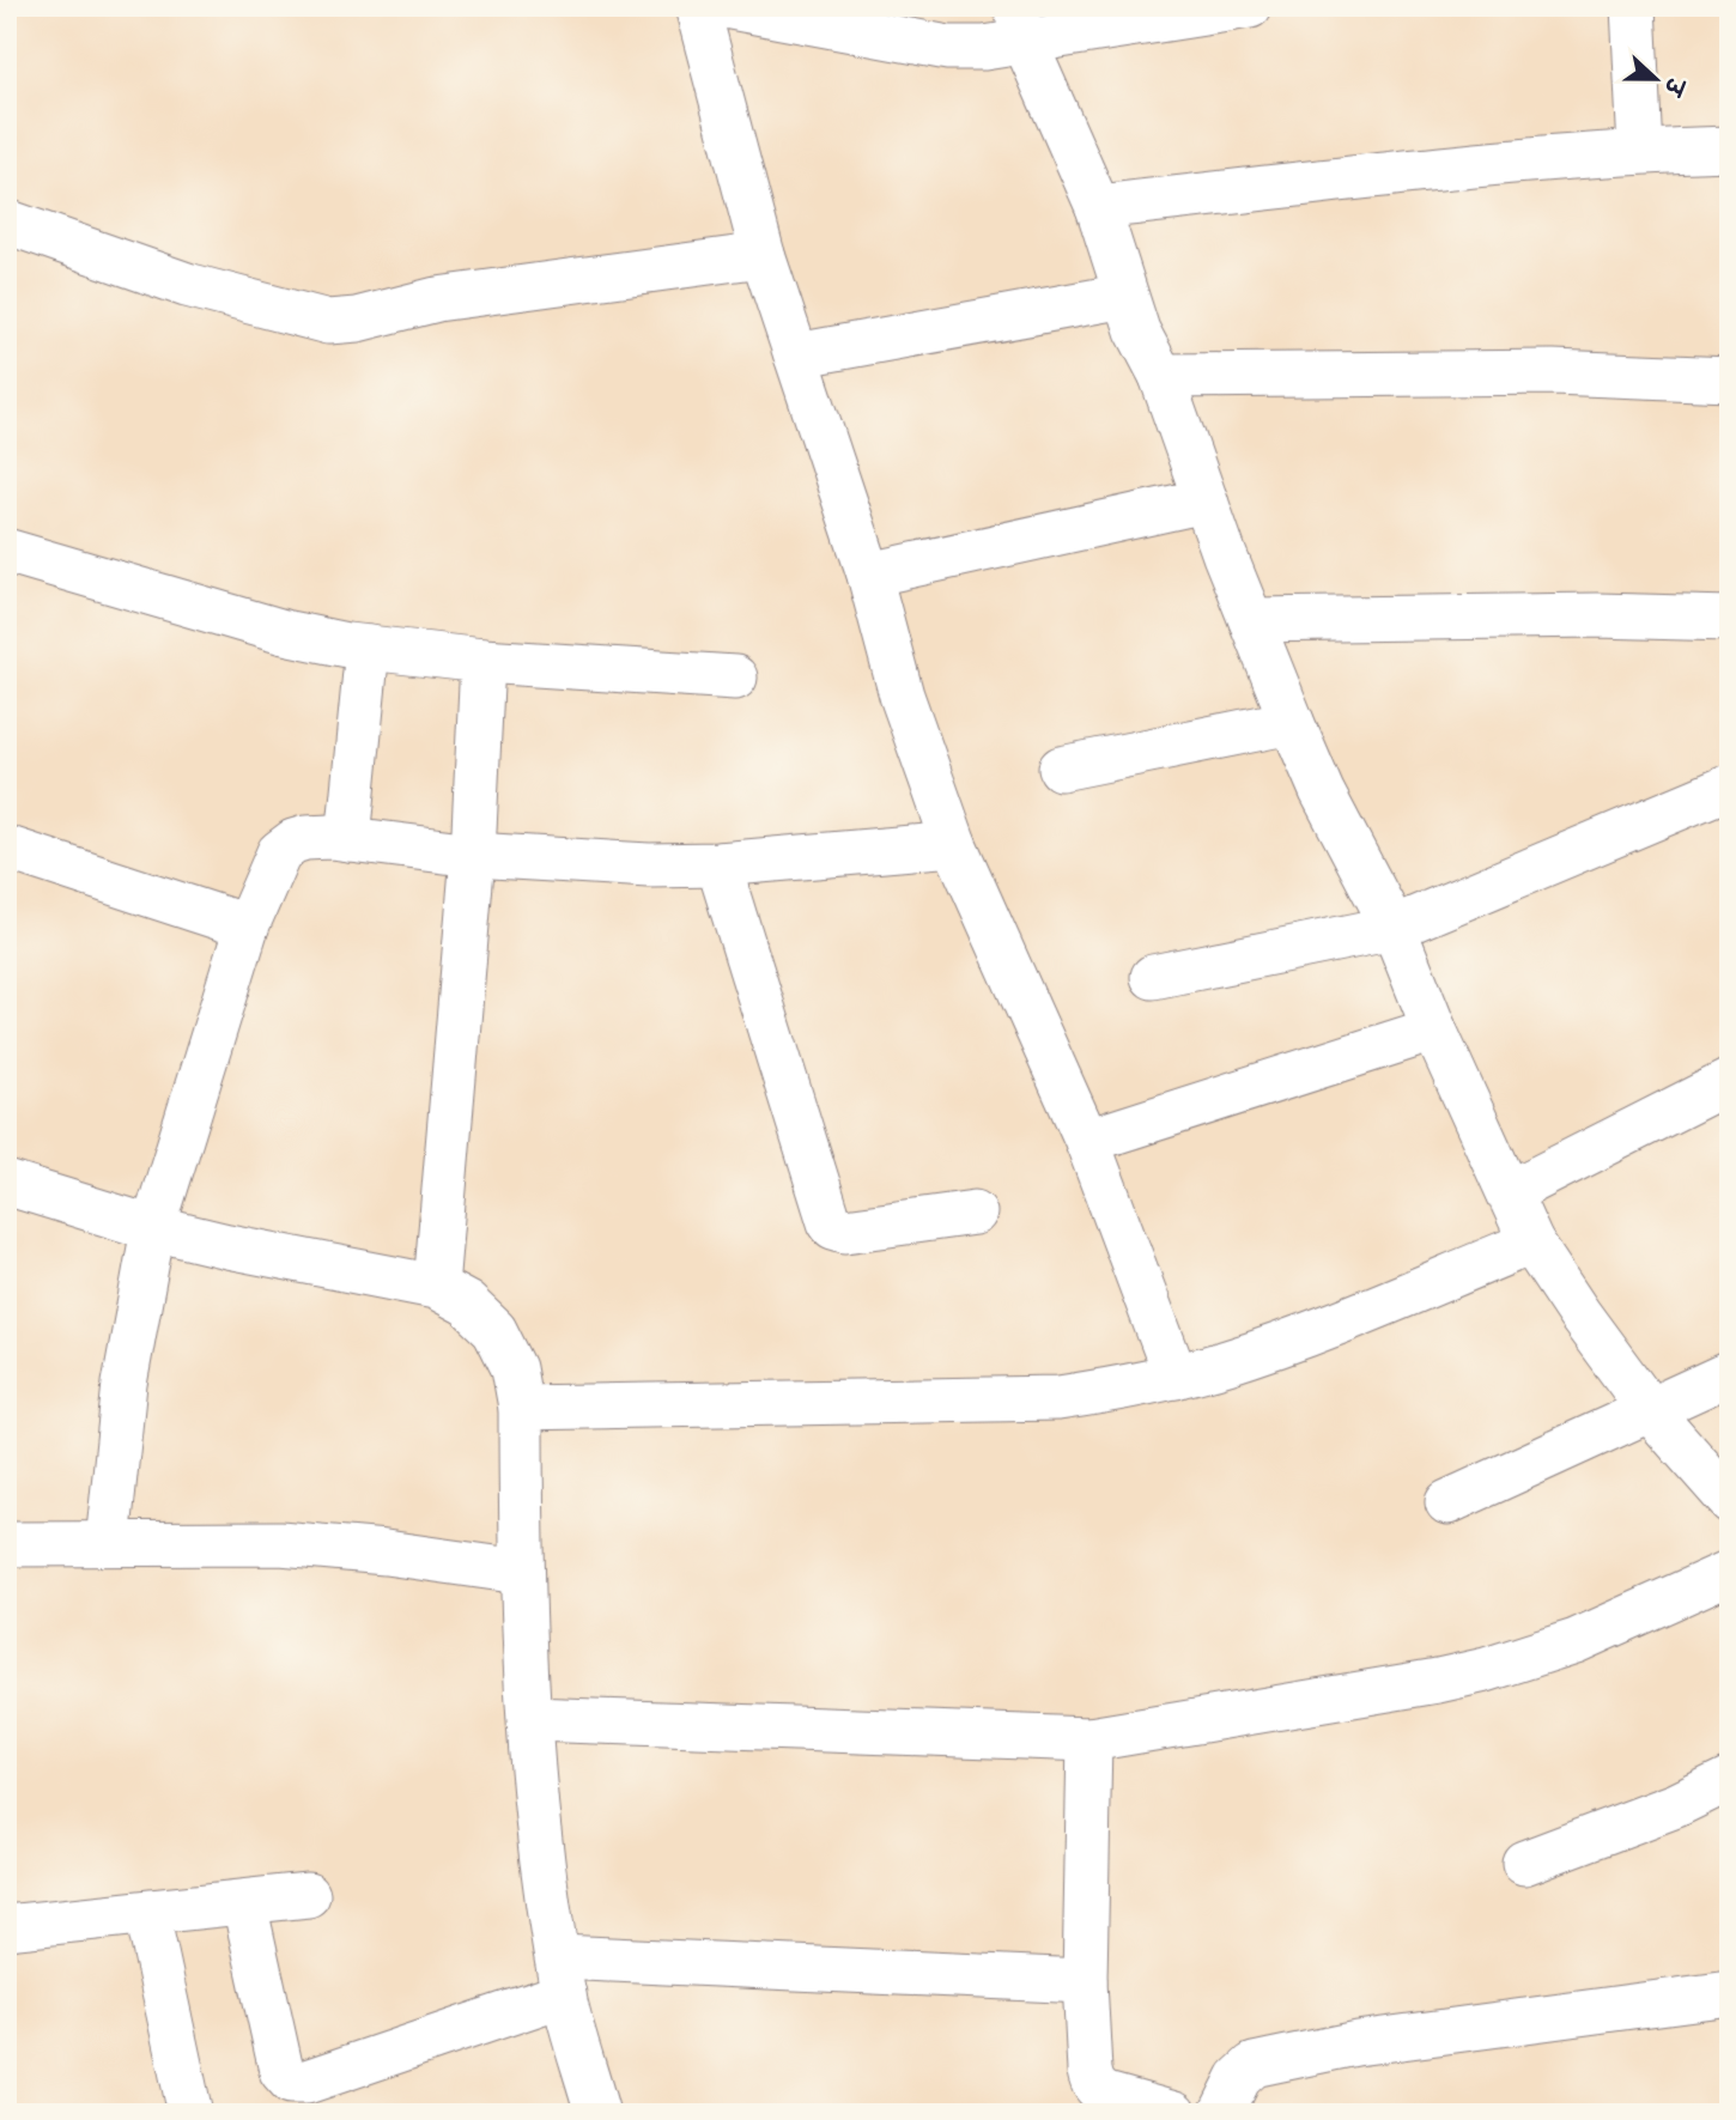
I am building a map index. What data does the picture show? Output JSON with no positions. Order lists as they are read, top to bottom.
{
  "north": "right"
}
